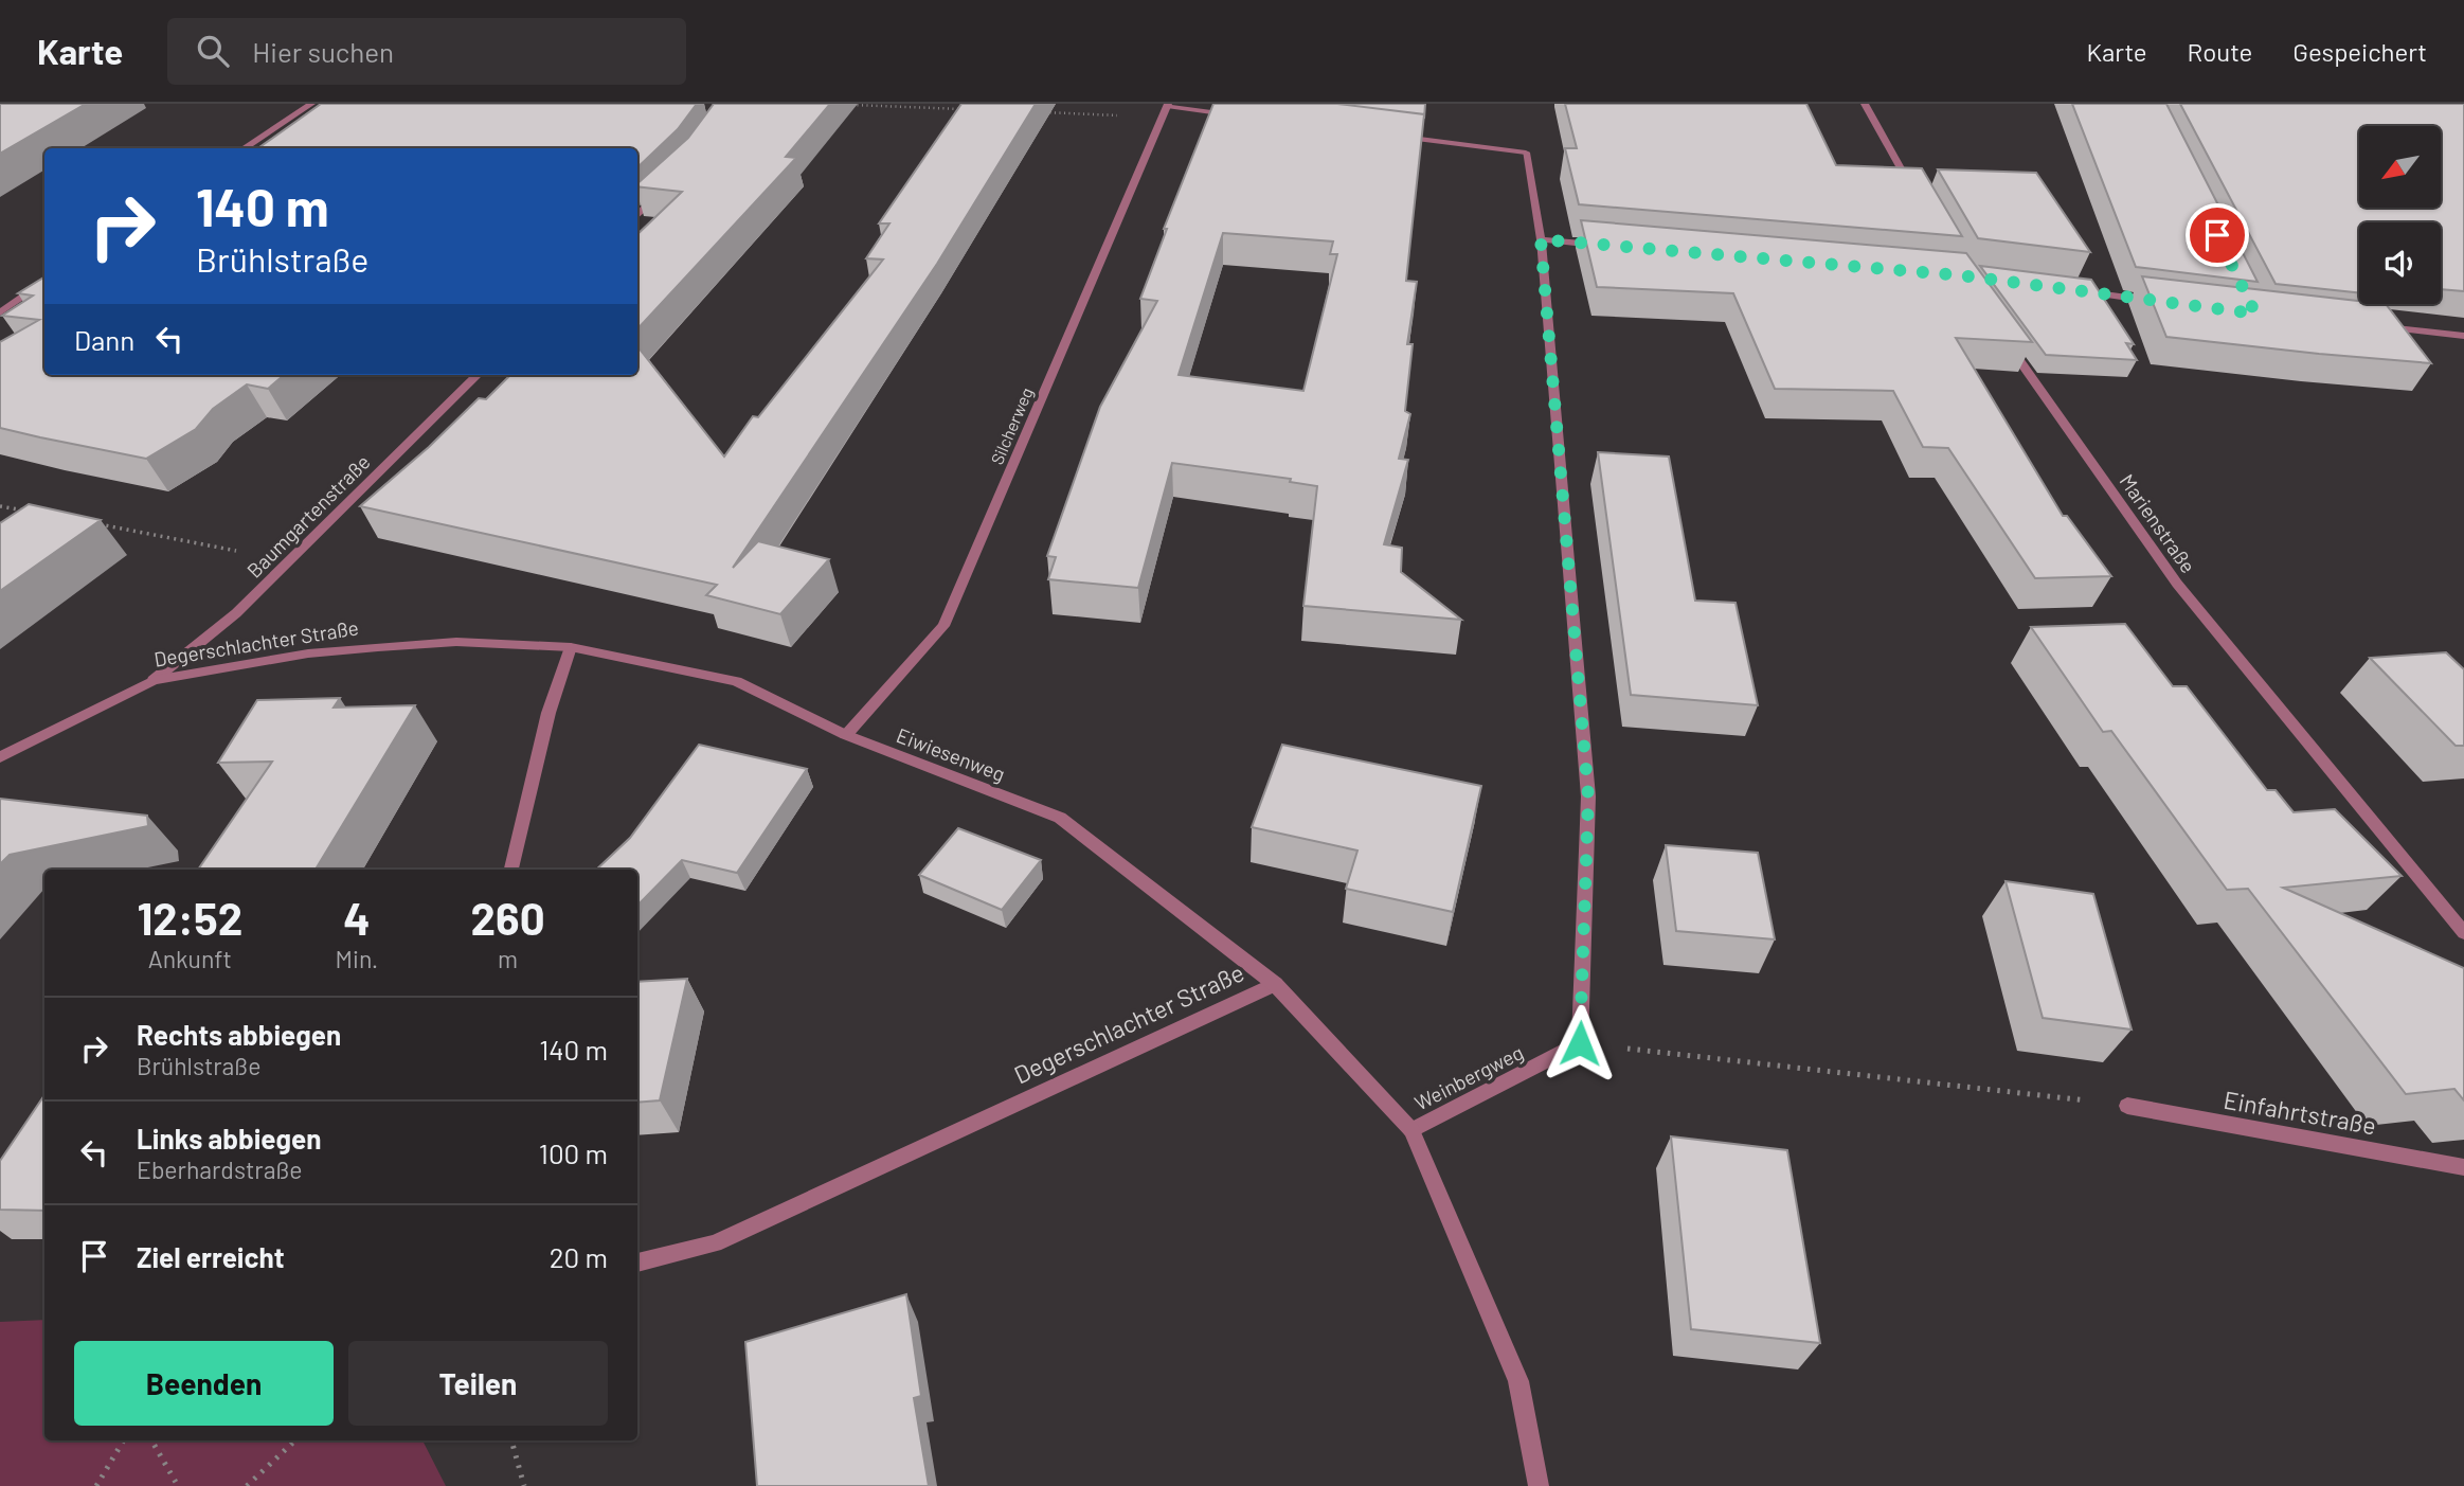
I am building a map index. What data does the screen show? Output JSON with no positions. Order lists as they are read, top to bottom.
{
  "streets": {
    "street": [
      "Silcherweg",
      "Baumgartenstraße",
      "Marienstraße",
      "Degerschlachter Straße",
      "Eiwiesenweg",
      "Weinbergweg",
      "Einfahrtstraße"
    ]
  },
  "crossings": [
    ["Silcherweg", "Eiwiesenweg"],
    ["Baumgartenstraße", "Degerschlachter Straße"],
    ["Degerschlachter Straße", "Eiwiesenweg"],
    ["Degerschlachter Straße", "Weinbergweg"]
  ],
  "north": "bottom left",
  "page": {
    "header": "Karte",
    "search": "Hier suchen",
    "nav": ["Karte", "Route", "Gespeichert"],
    "turn": ["140 m", "Brühlstraße"],
    "then": "Dann",
    "eta": [
      "12:52",
      "Ankunft",
      "4",
      "Min.",
      "260",
      "m"
    ],
    "list": [
      {
        "name": "Rechts abbiegen",
        "note": "Brühlstraße",
        "value": "140 m"
      },
      {
        "name": "Links abbiegen",
        "note": "Eberhardstraße",
        "value": "100 m"
      },
      {
        "name": "Ziel erreicht",
        "value": "20 m"
      }
    ],
    "buttons": ["Beenden", "Teilen"]
  }
}
